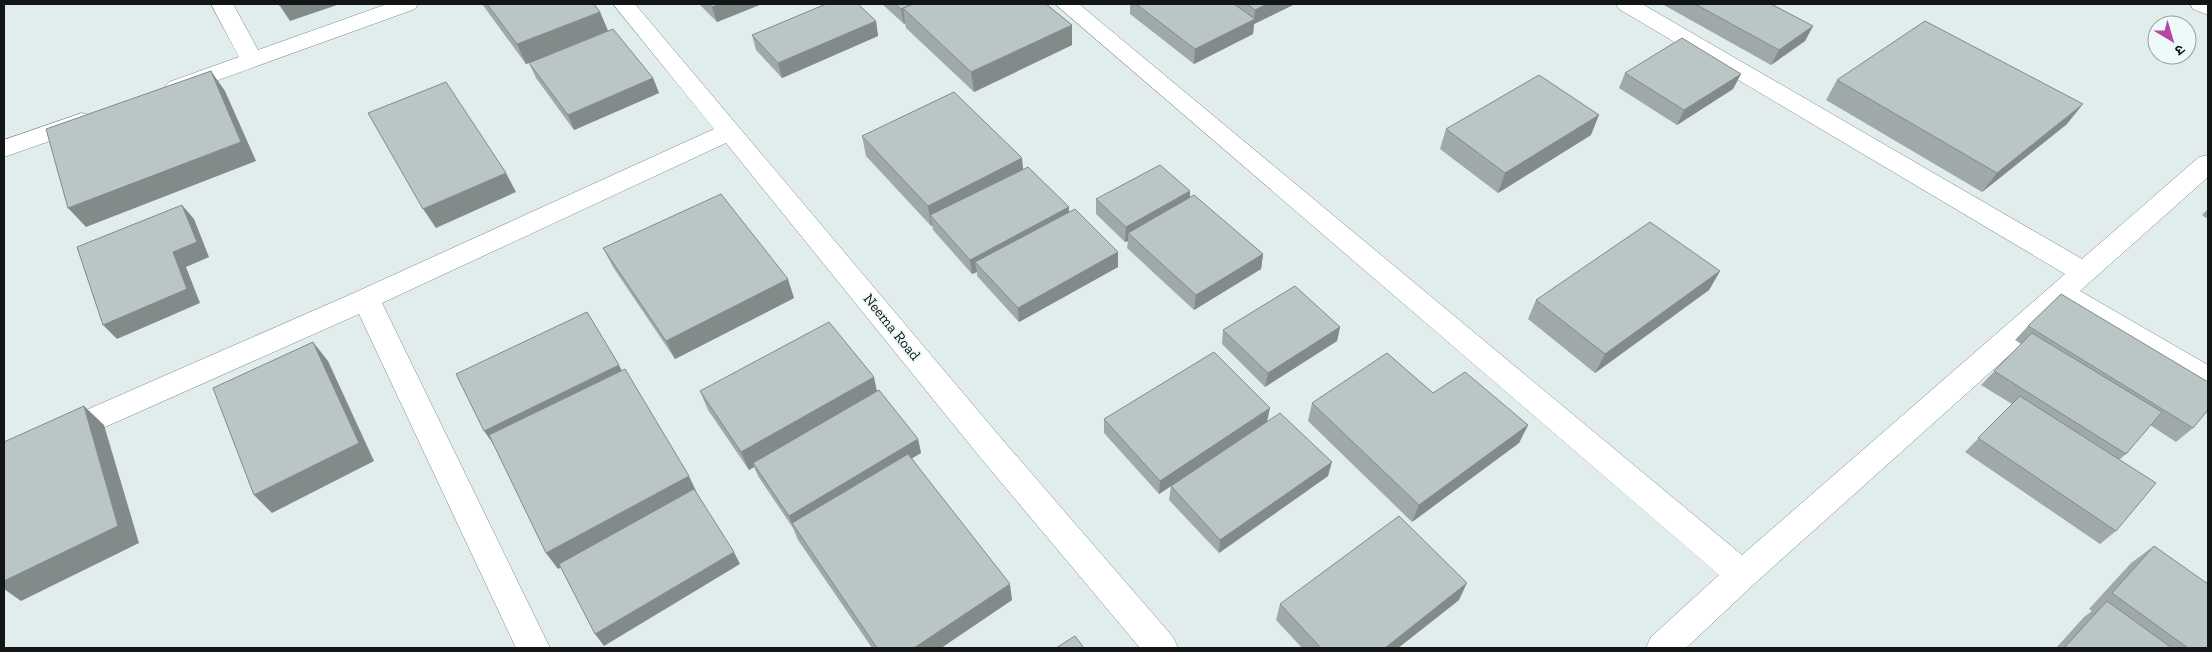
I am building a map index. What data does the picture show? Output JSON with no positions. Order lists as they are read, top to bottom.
{
  "streets": {
    "street": ["Neema Road"]
  },
  "north": "bottom right"
}
